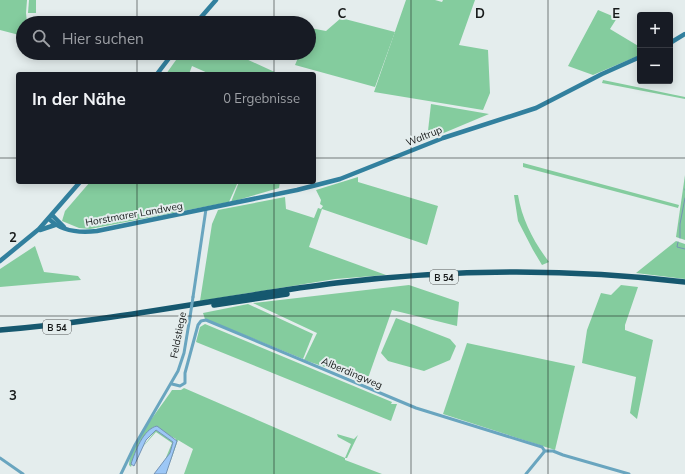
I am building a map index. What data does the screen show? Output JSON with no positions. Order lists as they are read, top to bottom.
{
  "streets": {
    "highway": ["B 54"],
    "main road": ["Waltrup", "Horstmarer Landweg"],
    "street": ["Feldstiege", "Alberdingweg"]
  },
  "crossings": [
    ["Waltrup", "Horstmarer Landweg"],
    ["Waltrup", "Feldstiege"],
    ["Horstmarer Landweg", "Feldstiege"],
    ["Feldstiege", "Alberdingweg"]
  ],
  "page": {
    "map_buttons": ["+", "−"],
    "search": "Hier suchen",
    "heading": ["In der Nähe", "0 Ergebnisse"]
  },
  "grid": {
    "columns": ["C", "D", "E"],
    "rows": ["2", "3"]
  }
}
